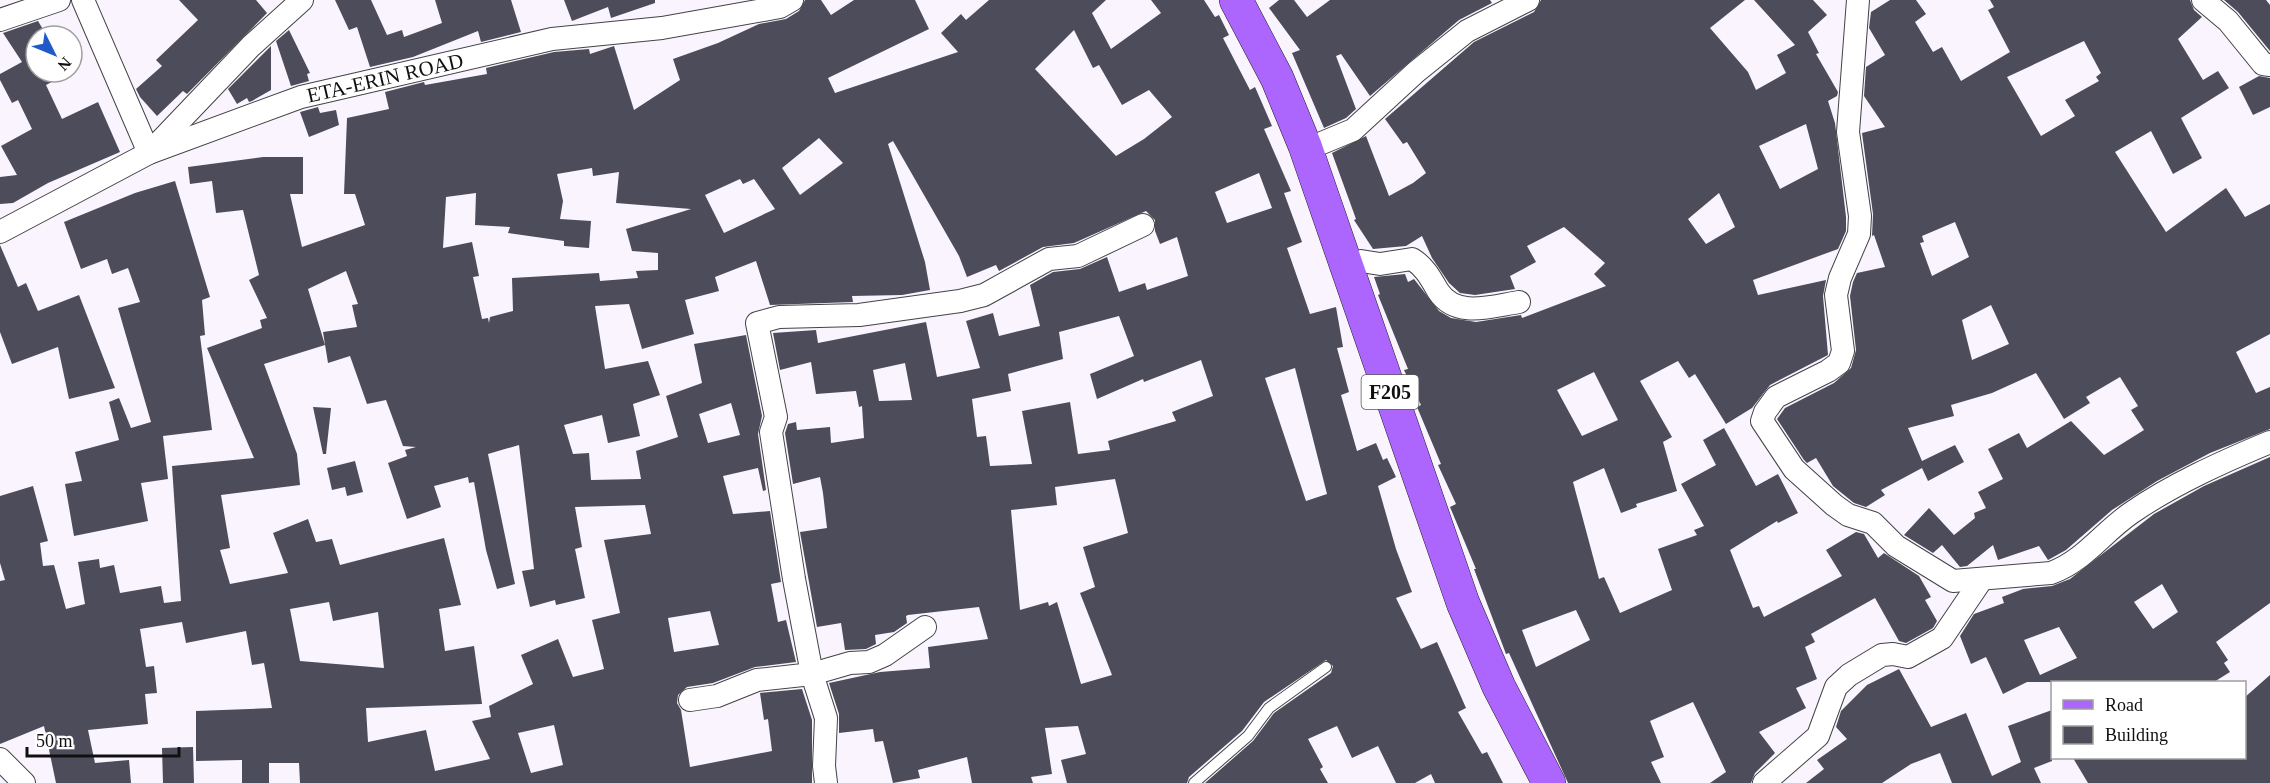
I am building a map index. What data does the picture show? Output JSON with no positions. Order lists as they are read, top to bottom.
{
  "streets": {
    "main road": ["F205"],
    "street": ["ETA-ERIN ROAD"]
  },
  "legend": ["Road", "Building"],
  "scale_bar": "50 m",
  "north": "bottom right"
}
